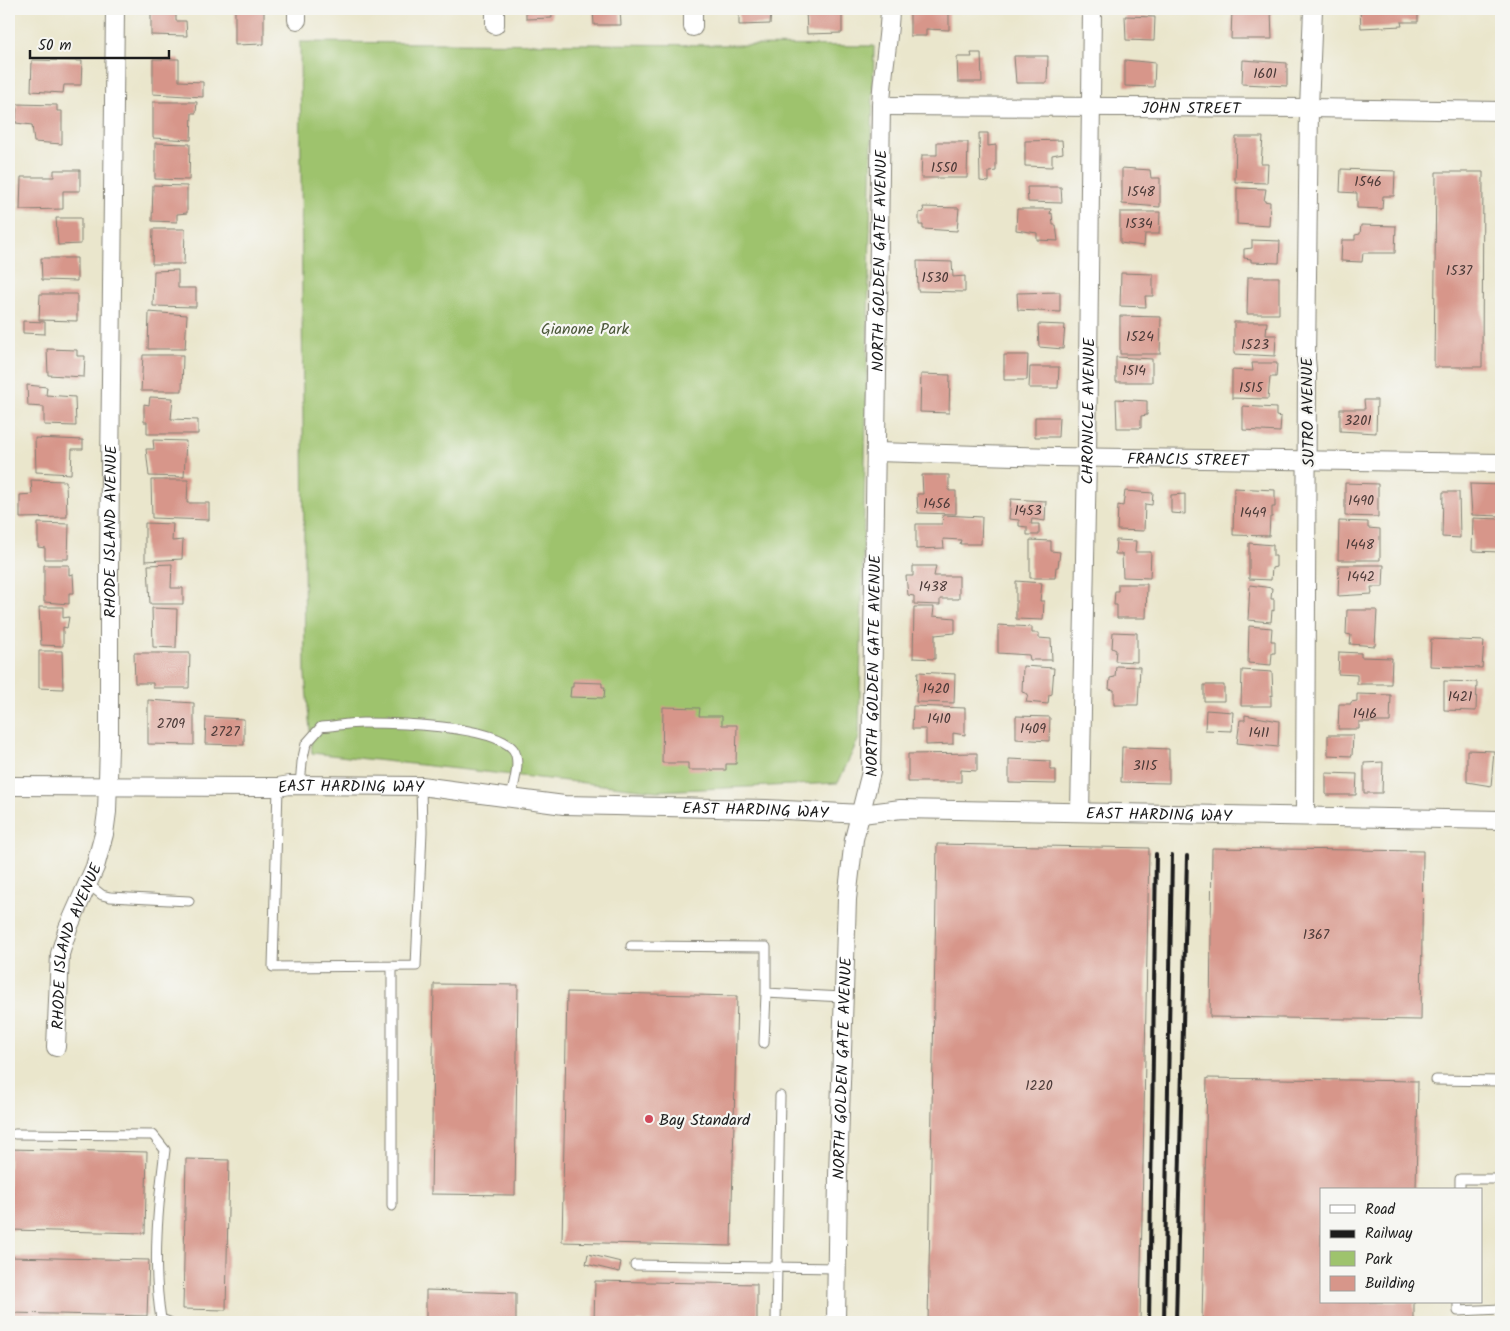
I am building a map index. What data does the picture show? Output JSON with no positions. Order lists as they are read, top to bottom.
{
  "streets": {
    "street": [
      "JOHN STREET",
      "NORTH GOLDEN GATE AVENUE",
      "CHRONICLE AVENUE",
      "SUTRO AVENUE",
      "FRANCIS STREET",
      "RHODE ISLAND AVENUE",
      "EAST HARDING WAY"
    ]
  },
  "crossings": [
    ["JOHN STREET", "NORTH GOLDEN GATE AVENUE"],
    ["JOHN STREET", "CHRONICLE AVENUE"],
    ["JOHN STREET", "SUTRO AVENUE"],
    ["NORTH GOLDEN GATE AVENUE", "FRANCIS STREET"],
    ["NORTH GOLDEN GATE AVENUE", "EAST HARDING WAY"],
    ["CHRONICLE AVENUE", "FRANCIS STREET"],
    ["CHRONICLE AVENUE", "EAST HARDING WAY"],
    ["SUTRO AVENUE", "FRANCIS STREET"],
    ["SUTRO AVENUE", "EAST HARDING WAY"],
    ["RHODE ISLAND AVENUE", "EAST HARDING WAY"]
  ],
  "parks": ["Gianone Park"],
  "places": ["Bay Standard"],
  "house_numbers": [
    "1601",
    "1550",
    "1546",
    "1548",
    "1534",
    "1537",
    "1530",
    "1524",
    "1523",
    "1514",
    "1515",
    "3201",
    "1490",
    "1456",
    "1453",
    "1449",
    "1448",
    "1442",
    "1438",
    "1420",
    "1421",
    "1416",
    "1410",
    "2709",
    "1409",
    "2727",
    "1411",
    "3115",
    "1367",
    "1220"
  ],
  "legend": [
    "Road",
    "Railway",
    "Park",
    "Building"
  ],
  "scale_bar": "50 m"
}
